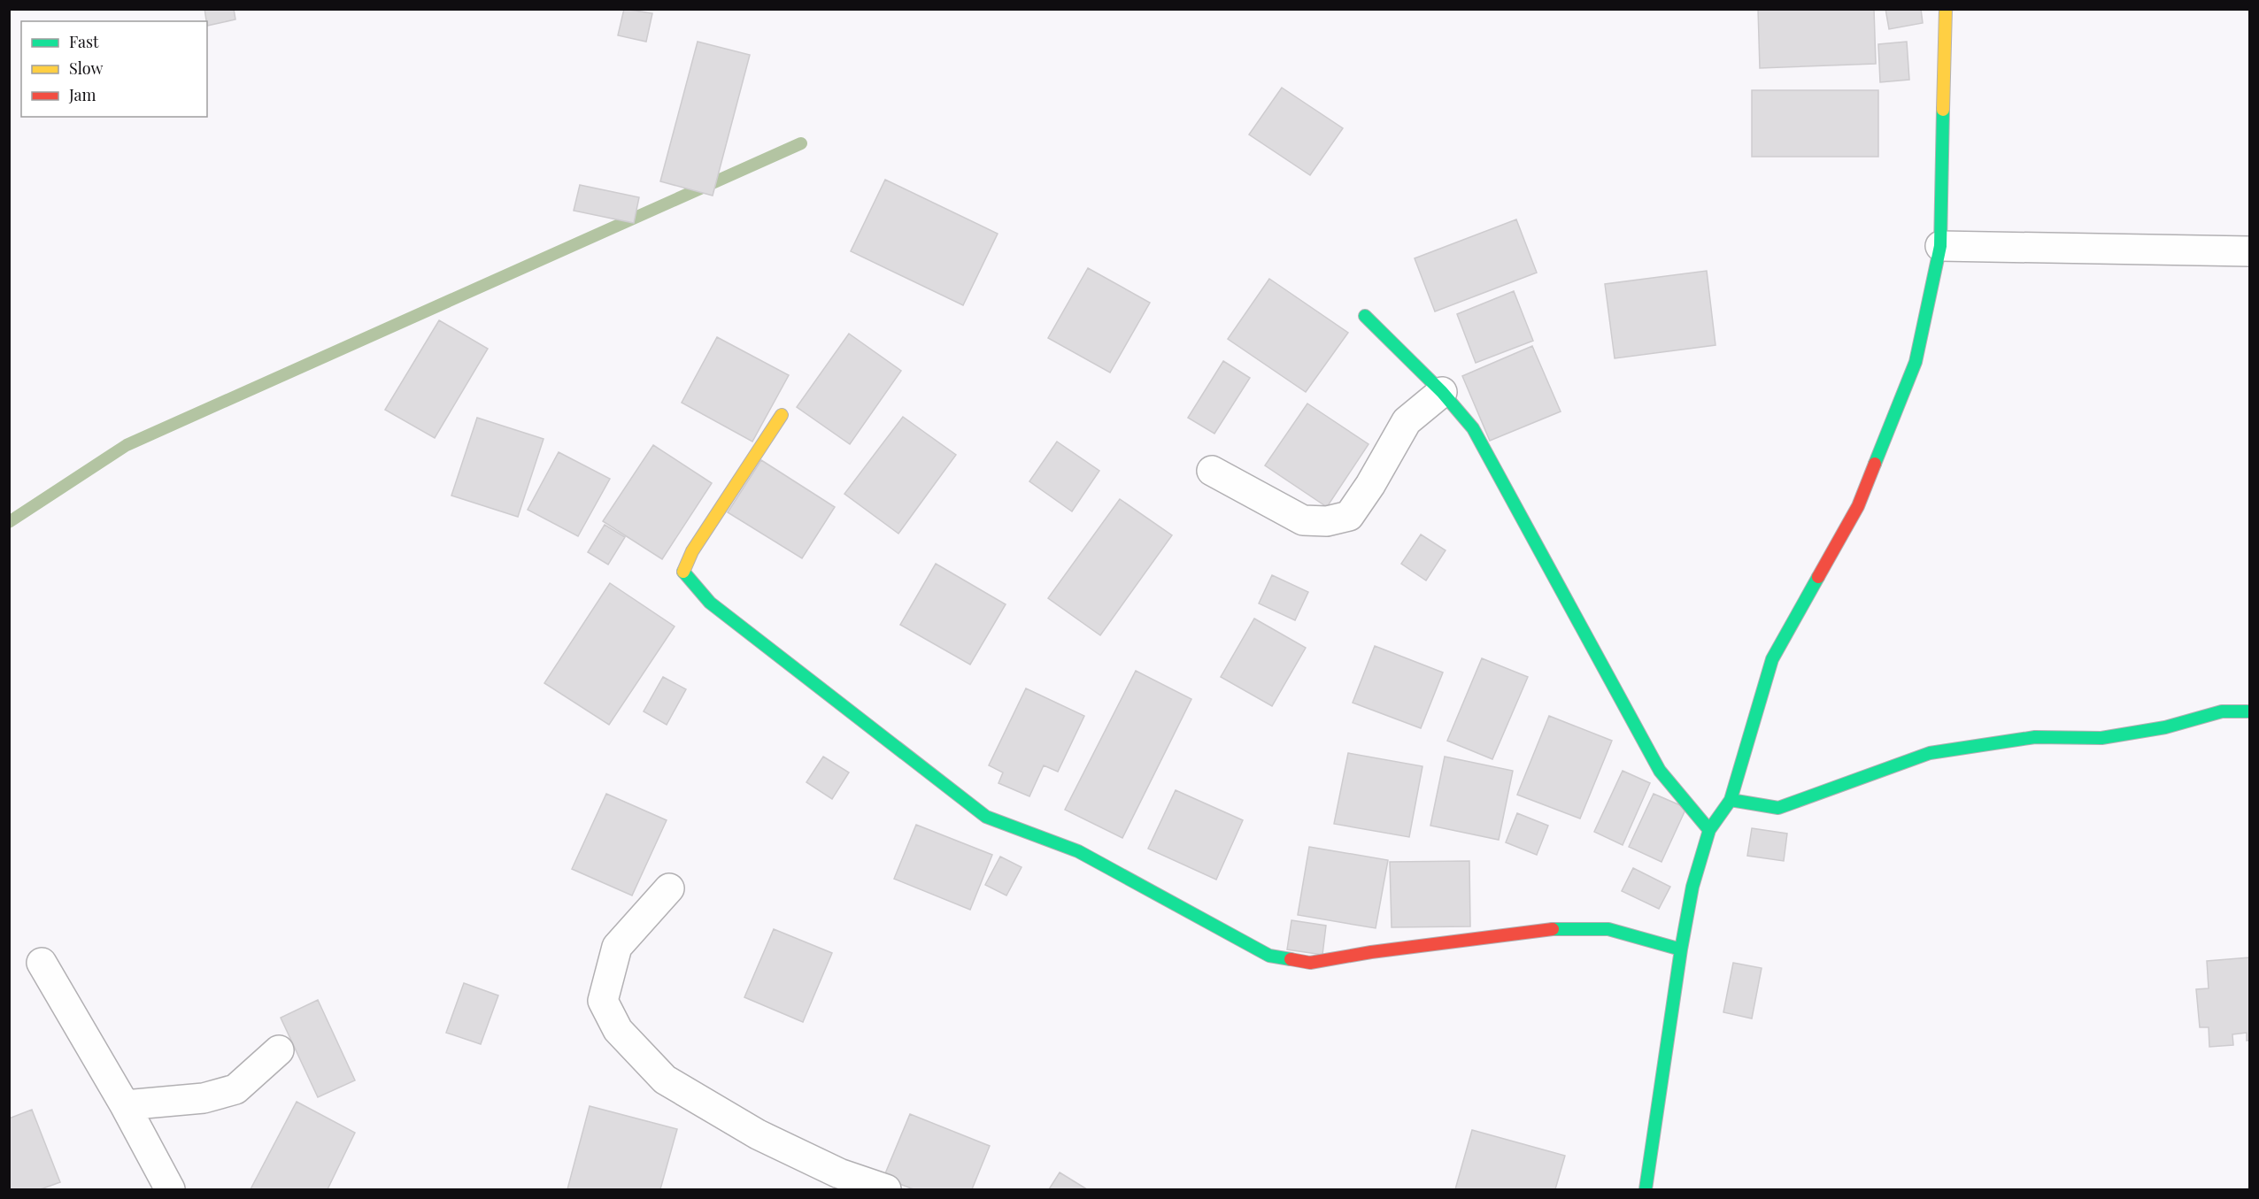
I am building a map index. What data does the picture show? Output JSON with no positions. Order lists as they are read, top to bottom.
{
  "legend": ["Fast", "Slow", "Jam"]
}
